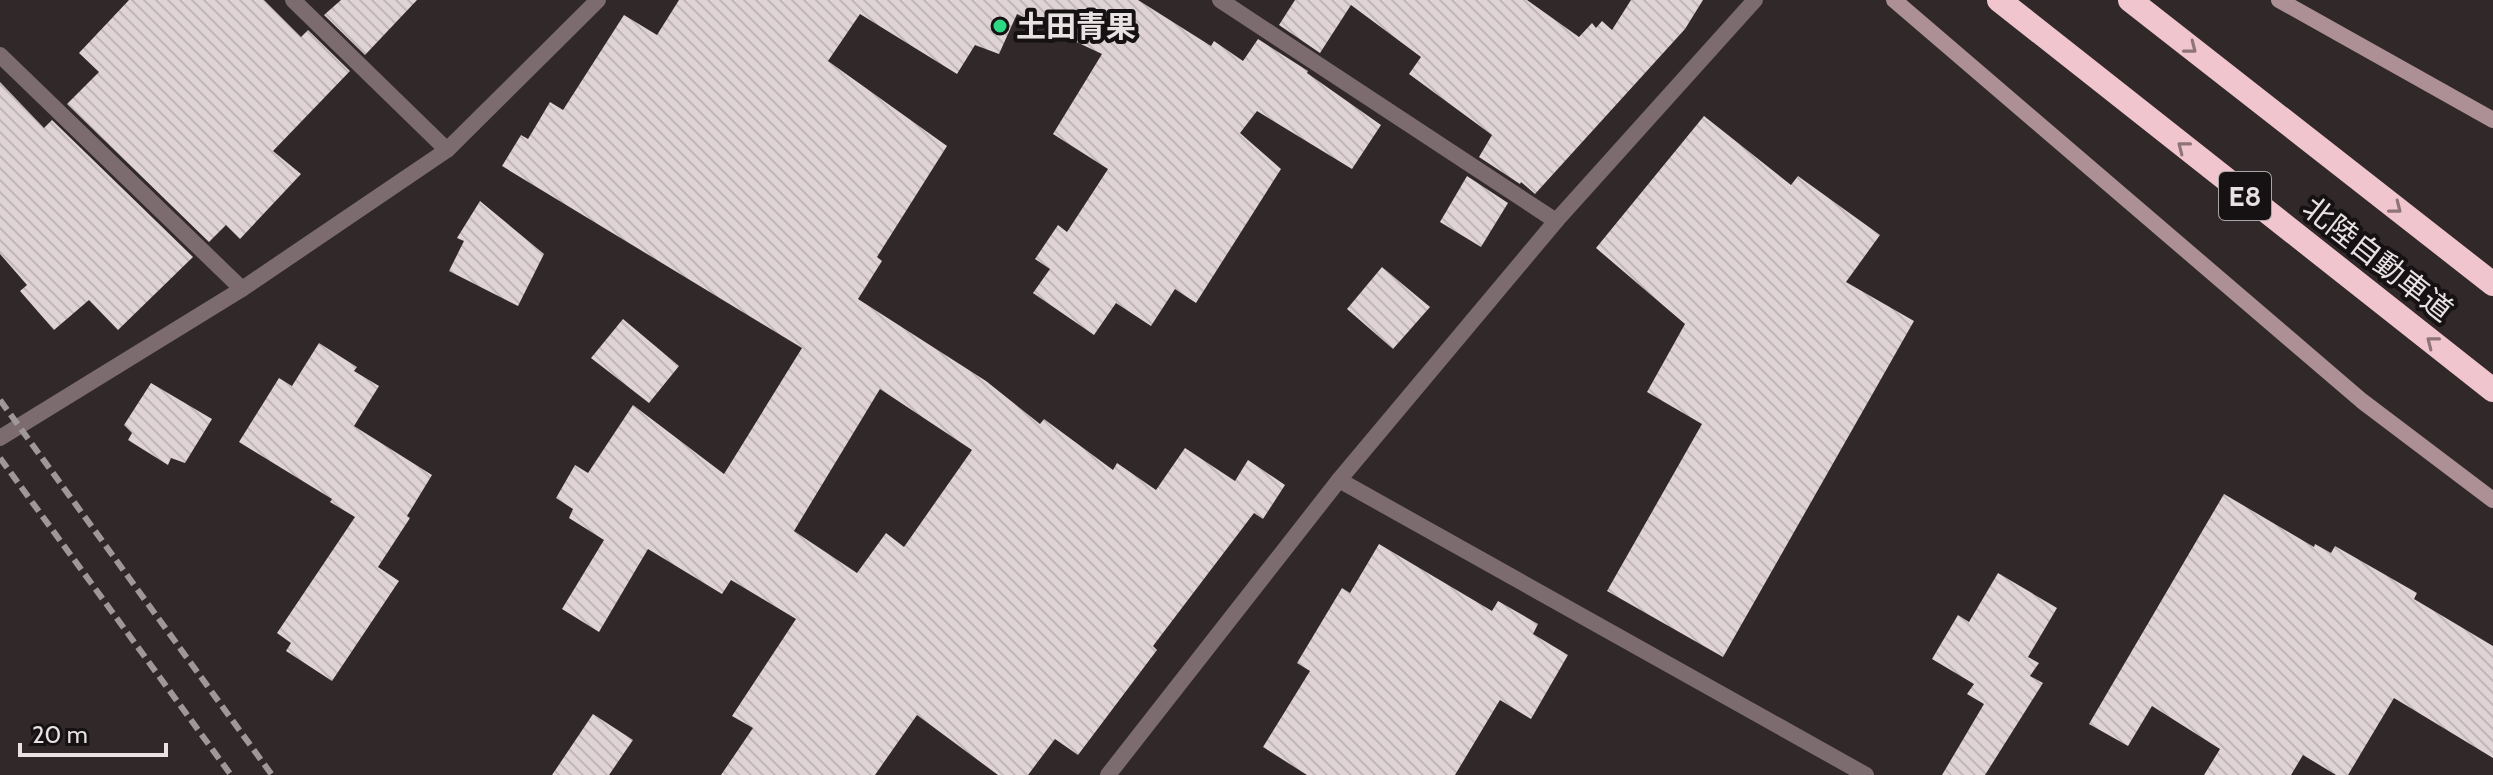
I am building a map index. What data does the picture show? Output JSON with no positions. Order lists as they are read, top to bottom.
{
  "streets": {
    "highway": ["E8", "北陸自動車道"]
  },
  "places": ["土田青果"],
  "scale_bar": "20 m"
}
